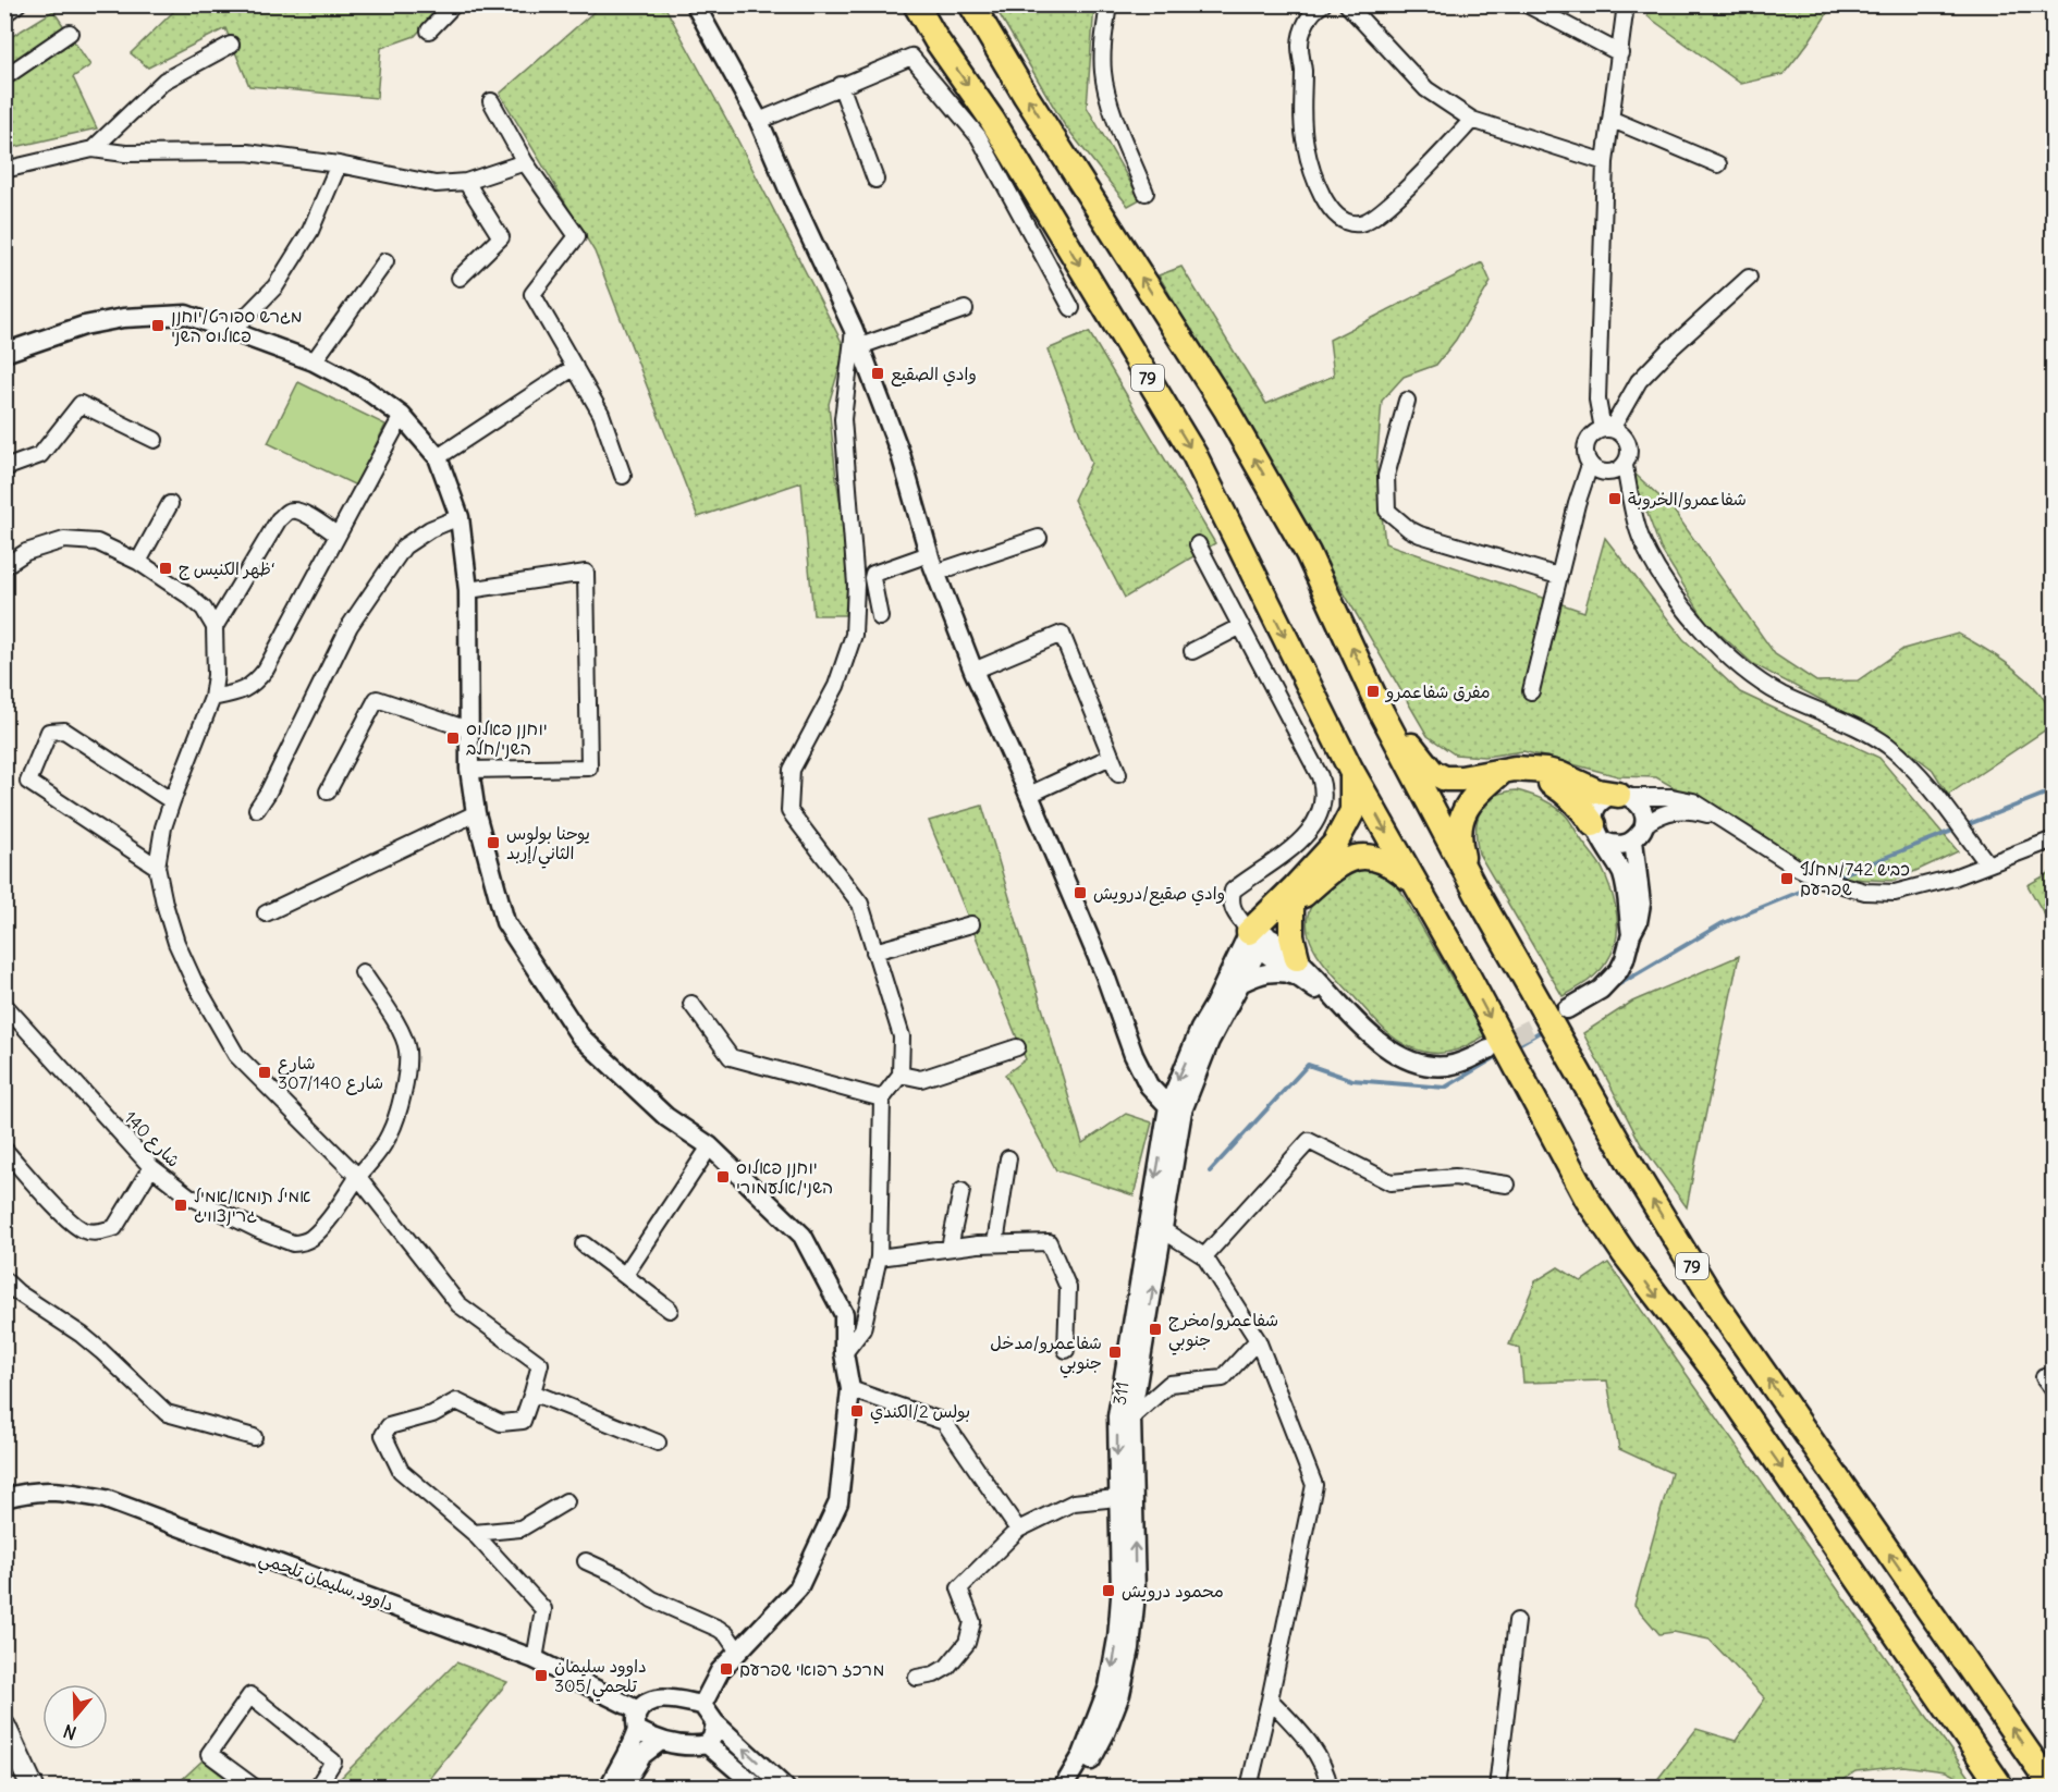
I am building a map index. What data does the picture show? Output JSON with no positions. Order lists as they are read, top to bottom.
{
  "streets": {
    "highway": ["79"],
    "street": ["شارع 140", "311", "داوود سليمان تلحمي"]
  },
  "places": {
    "transit": [
      "מגרש ספורט/יוחנן פאלוס השני",
      "وادي الصقيع",
      "شفاعمرو/الخروبة",
      "ظهر الكنيس ج‘",
      "مفرق شفاعمرو",
      "יוחנן פאלוס השני/חלב",
      "يوحنا بولوس الثاني/إربد",
      "כביש 742/מחלף שפרעם",
      "وادي صقيع/درويش",
      "شارع 307/شارع 140",
      "יוחנן פאלוס השני/אלעמורי",
      "אמיל תומא/אמיל גרינצוויג",
      "شفاعمرو/مخرج جنوبي",
      "شفاعمرو/مدخل جنوبي",
      "بولس 2/الكندي",
      "محمود درويش",
      "מרכז רפואי שפרעם",
      "داوود سليمان تلحمي/305"
    ]
  },
  "north": "bottom"
}
